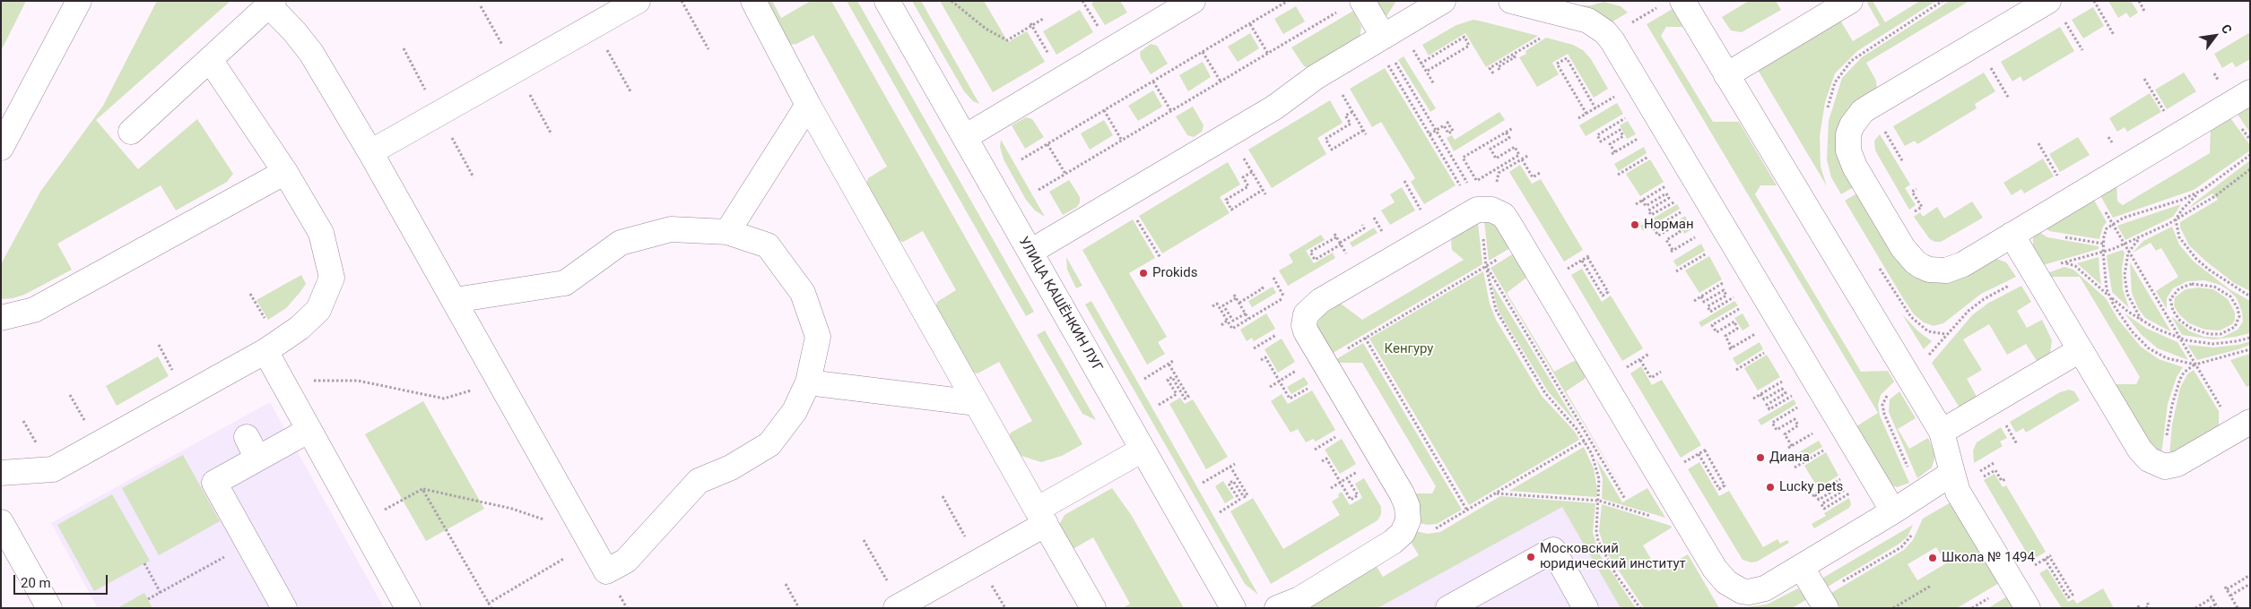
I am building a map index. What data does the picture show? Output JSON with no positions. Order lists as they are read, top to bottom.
{
  "streets": {
    "street": ["УЛИЦА КАШЁНКИН ЛУГ"]
  },
  "parks": ["Кенгуру"],
  "places": [
    "Норман",
    "Prokids",
    "Диана",
    "Lucky pets",
    "Московский юридический институт",
    "Школа № 1494"
  ],
  "scale_bar": "20 m",
  "north": "top right"
}
